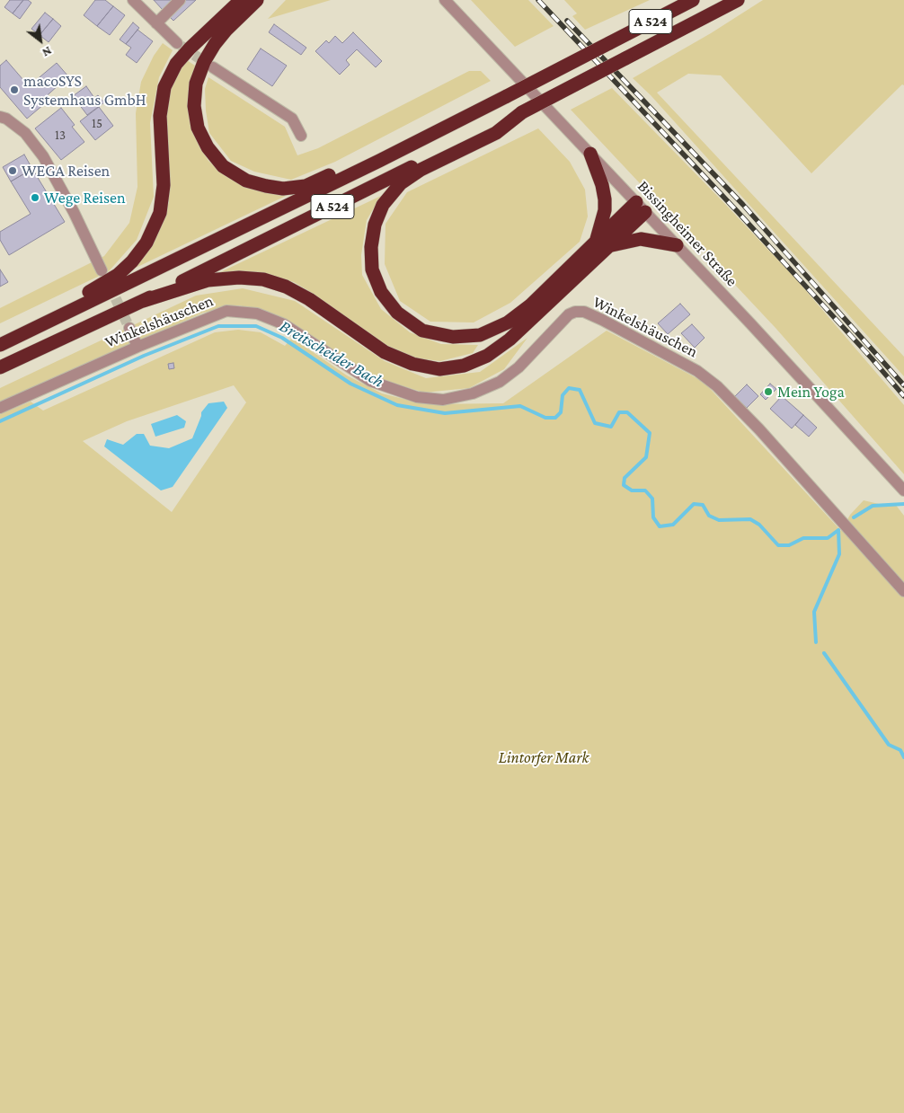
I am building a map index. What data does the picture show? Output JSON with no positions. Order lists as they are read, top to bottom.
{
  "streets": {
    "highway": ["A 524"],
    "street": ["Bissingheimer Straße", "Winkelshäuschen"]
  },
  "water": ["Breitscheider Bach"],
  "parks": ["Lintorfer Mark"],
  "places": [
    "macoSYS Systemhaus GmbH",
    "WEGA Reisen",
    "Wege Reisen",
    "Mein Yoga"
  ],
  "house_numbers": ["15", "13"],
  "north": "bottom right"
}
